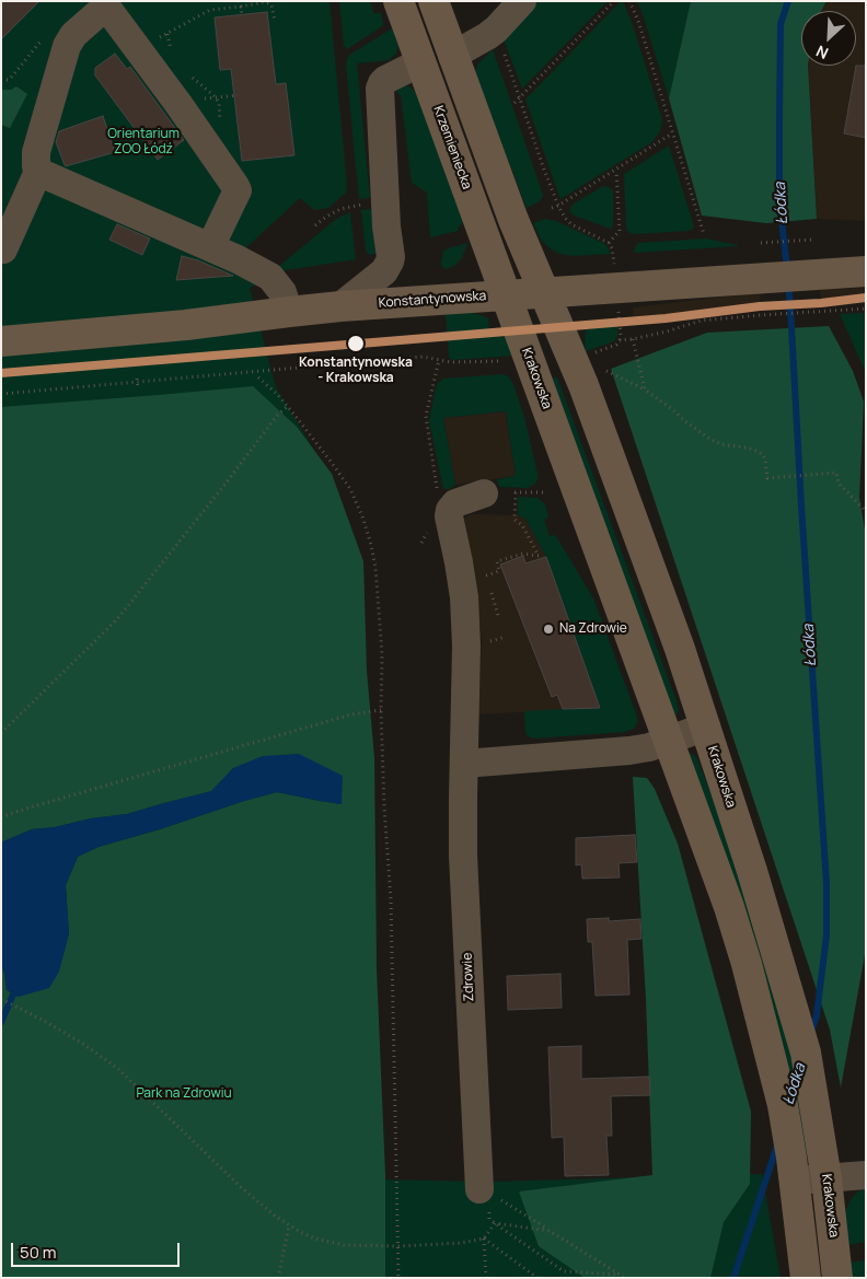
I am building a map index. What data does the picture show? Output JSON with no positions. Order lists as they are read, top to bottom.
{
  "streets": {
    "main road": ["Krzemieniecka", "Konstantynowska", "Krakowska"],
    "street": ["Zdrowie"]
  },
  "crossings": [
    ["Krzemieniecka", "Konstantynowska"],
    ["Krzemieniecka", "Krakowska"],
    ["Konstantynowska", "Krakowska"]
  ],
  "water": ["Łódka"],
  "parks": ["Orientarium ZOO Łódź", "Park na Zdrowiu"],
  "places": ["Konstantynowska - Krakowska", "Na Zdrowie"],
  "scale_bar": "50 m",
  "north": "bottom left"
}
